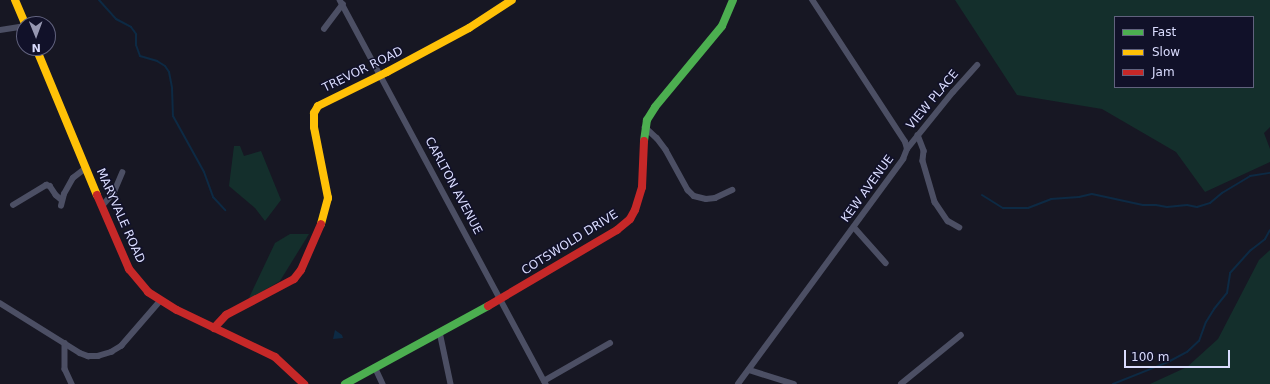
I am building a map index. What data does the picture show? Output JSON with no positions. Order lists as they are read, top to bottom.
{
  "streets": {
    "street": [
      "TREVOR ROAD",
      "VIEW PLACE",
      "CARLTON AVENUE",
      "KEW AVENUE",
      "MARYVALE ROAD",
      "COTSWOLD DRIVE"
    ]
  },
  "crossings": [
    ["TREVOR ROAD", "CARLTON AVENUE"],
    ["TREVOR ROAD", "MARYVALE ROAD"],
    ["VIEW PLACE", "KEW AVENUE"],
    ["CARLTON AVENUE", "COTSWOLD DRIVE"]
  ],
  "legend": ["Fast", "Slow", "Jam"],
  "scale_bar": "100 m",
  "north": "bottom"
}
